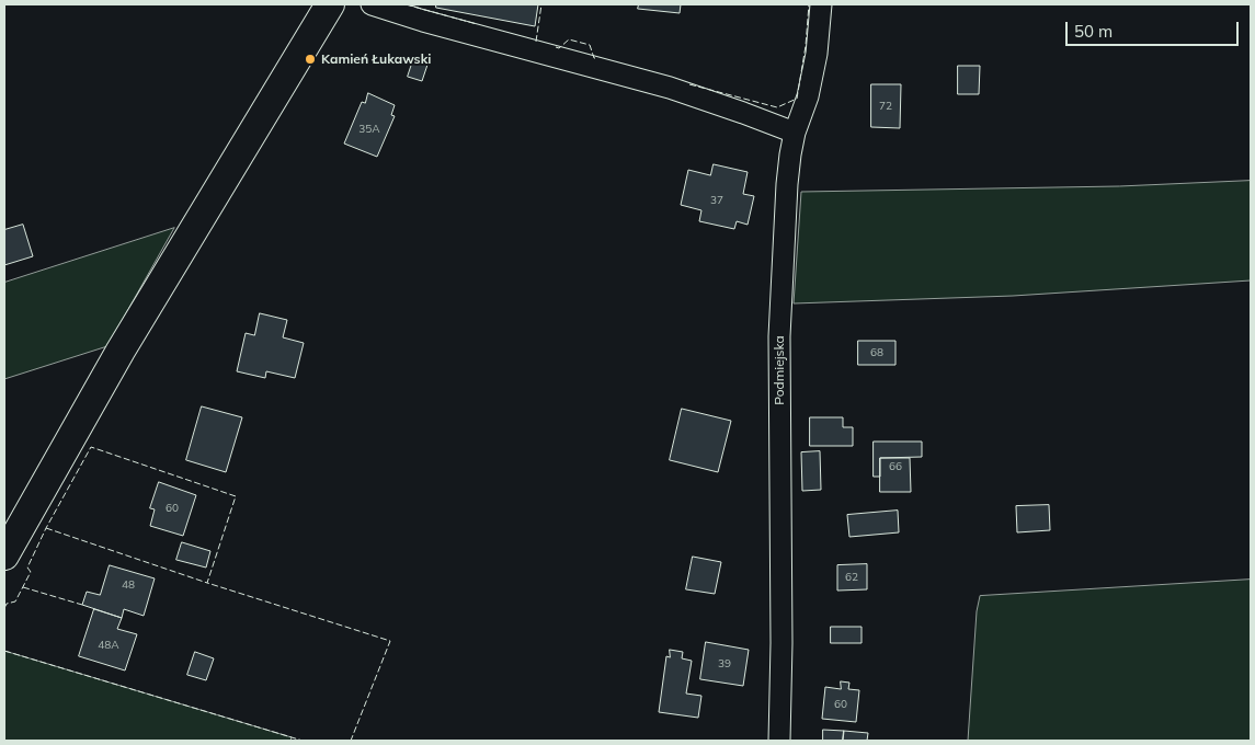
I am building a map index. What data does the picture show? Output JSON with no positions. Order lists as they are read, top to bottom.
{
  "streets": {
    "street": ["Podmiejska"]
  },
  "places": ["Kamień Łukawski"],
  "house_numbers": [
    "72",
    "35A",
    "37",
    "68",
    "66",
    "60",
    "62",
    "48",
    "48A",
    "39",
    "60"
  ],
  "scale_bar": "50 m"
}
